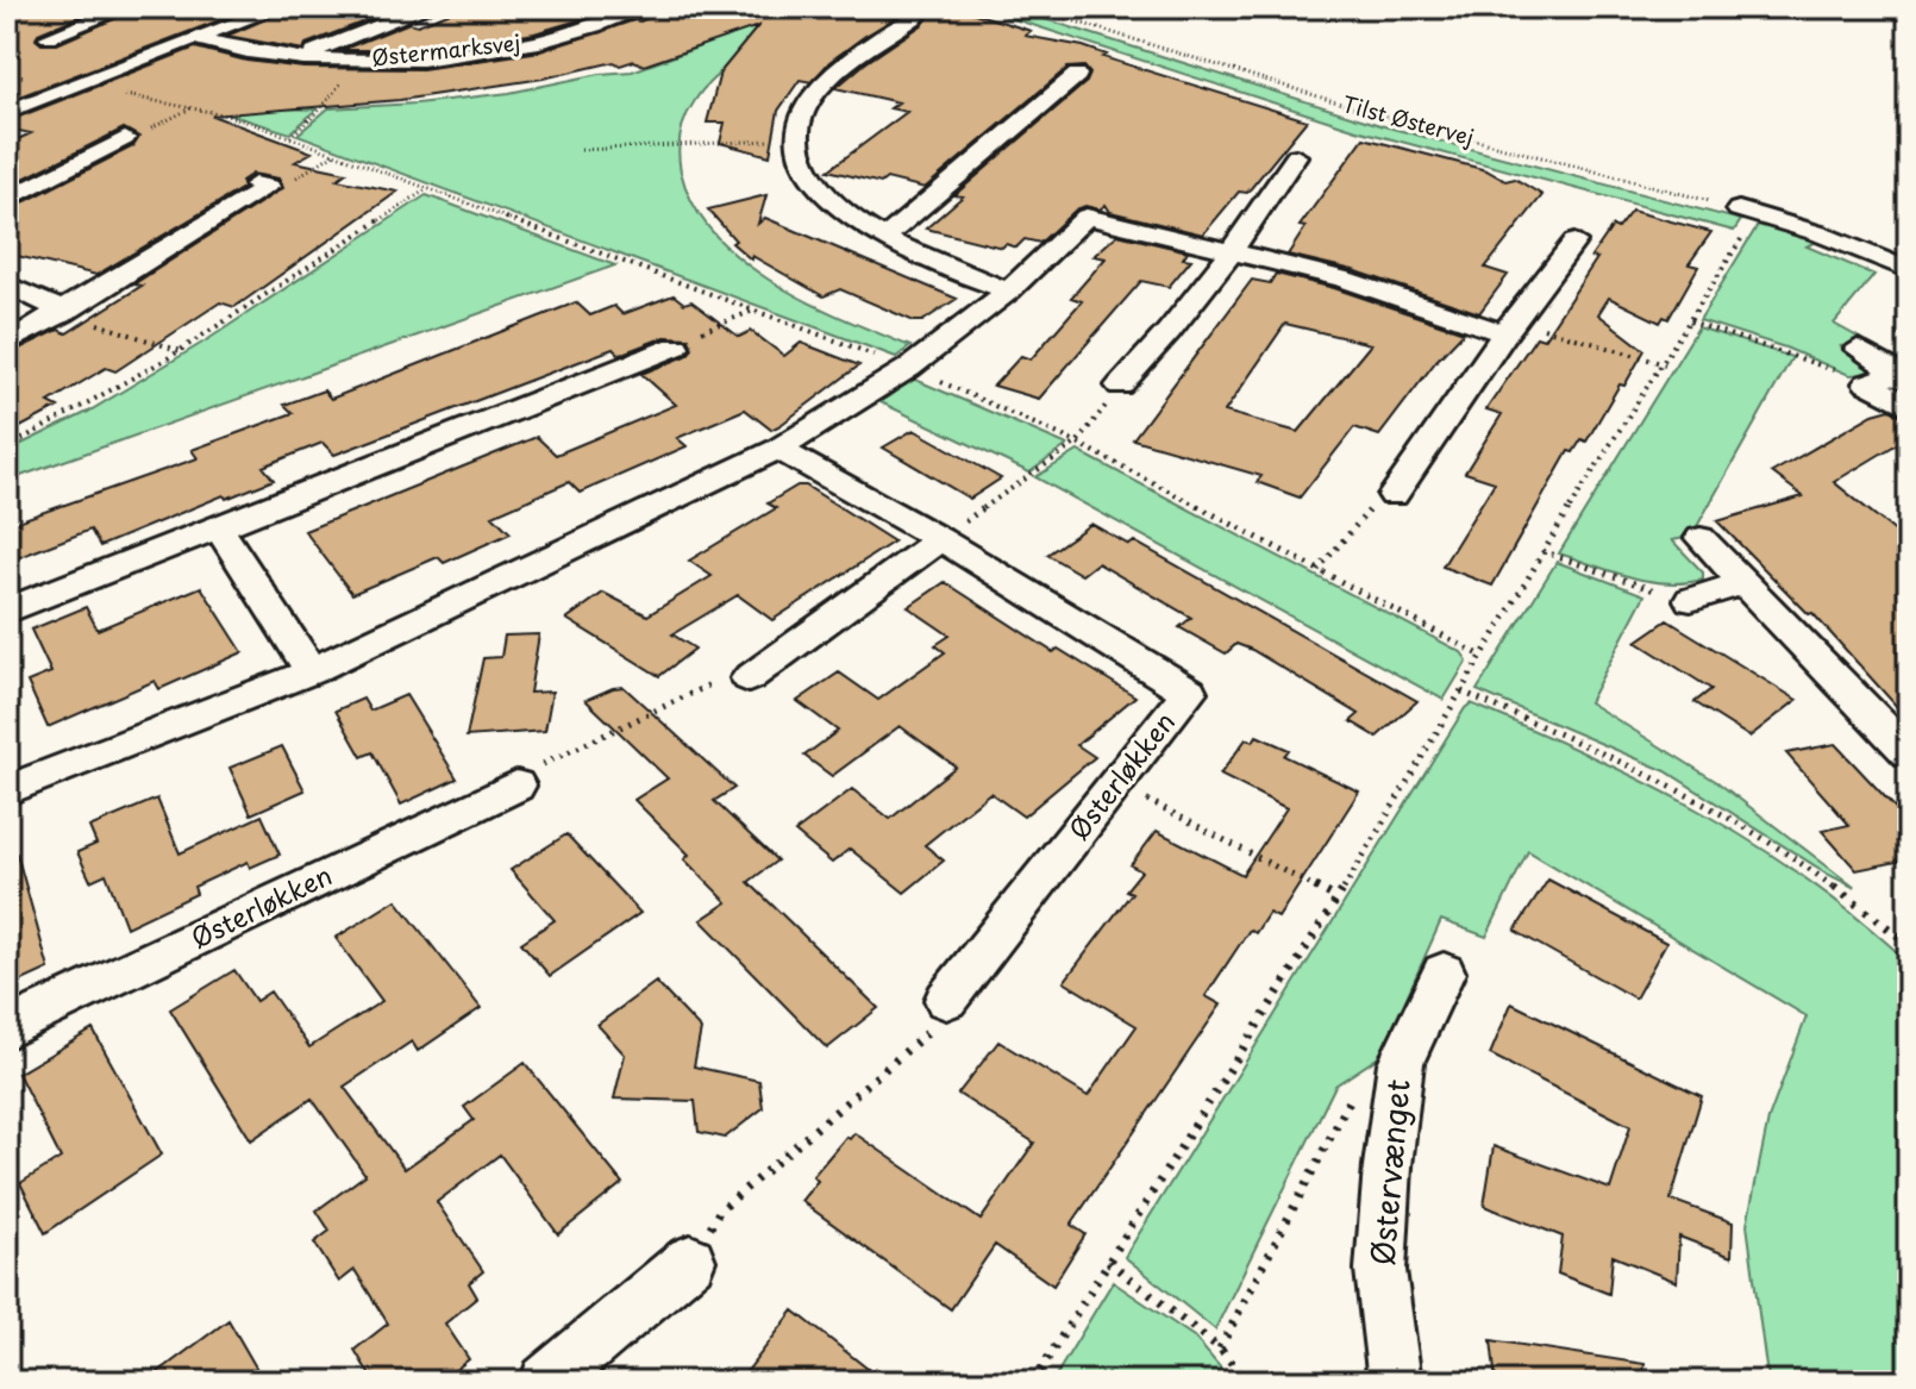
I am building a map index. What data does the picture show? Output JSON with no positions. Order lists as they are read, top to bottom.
{
  "streets": {
    "street": ["Østermarksvej", "Østerløkken", "Østervænget"],
    "path": ["Tilst Østervej"]
  }
}
